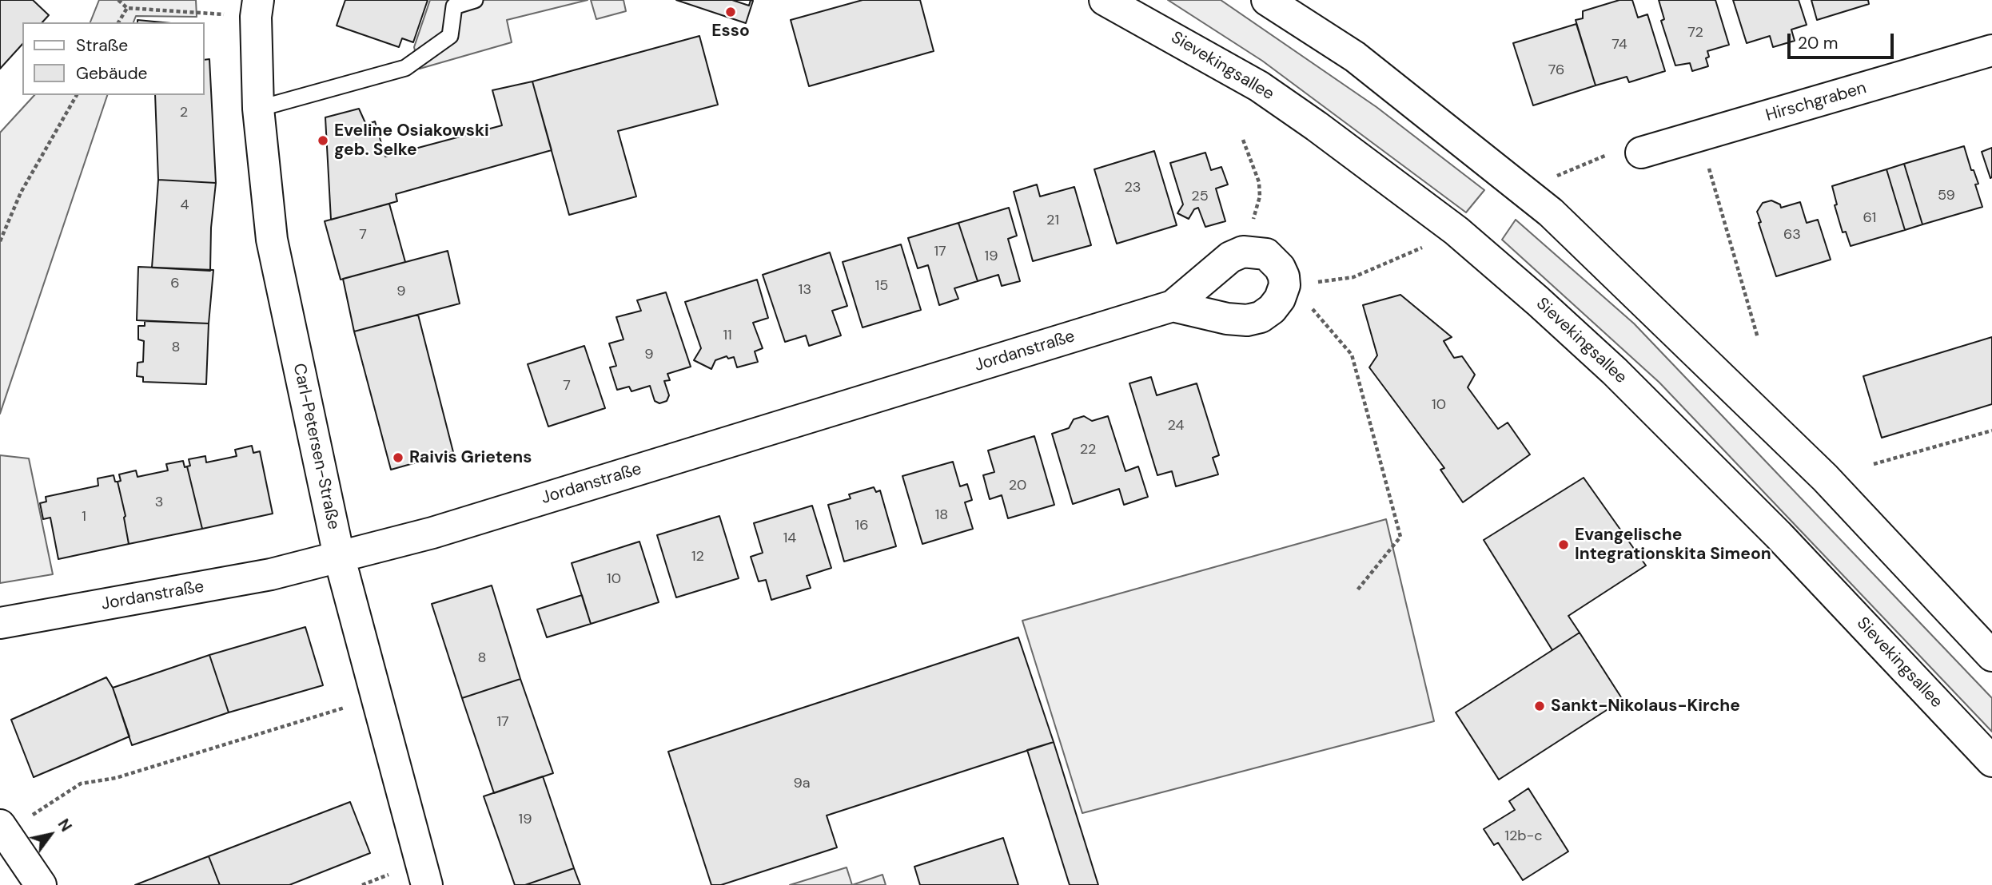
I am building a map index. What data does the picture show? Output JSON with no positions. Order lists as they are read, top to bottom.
{
  "streets": {
    "street": [
      "Sievekingsallee",
      "Hirschgraben",
      "Jordanstraße",
      "Carl-Petersen-Straße"
    ]
  },
  "crossings": [
    ["Jordanstraße", "Carl-Petersen-Straße"]
  ],
  "places": [
    "Esso",
    "Eveline Osiakowski geb. Selke",
    "Raivis Grietens",
    "Evangelische Integrationskita Simeon",
    "Sankt-Nikolaus-Kirche"
  ],
  "house_numbers": [
    "72",
    "74",
    "76",
    "2",
    "23",
    "59",
    "25",
    "4",
    "61",
    "21",
    "7",
    "63",
    "17",
    "19",
    "6",
    "15",
    "13",
    "9",
    "11",
    "8",
    "9",
    "7",
    "10",
    "24",
    "22",
    "20",
    "3",
    "18",
    "1",
    "16",
    "14",
    "12",
    "10",
    "8",
    "17",
    "9a",
    "19",
    "12b-c"
  ],
  "legend": ["Straße", "Gebäude"],
  "scale_bar": "20 m",
  "north": "top right"
}
